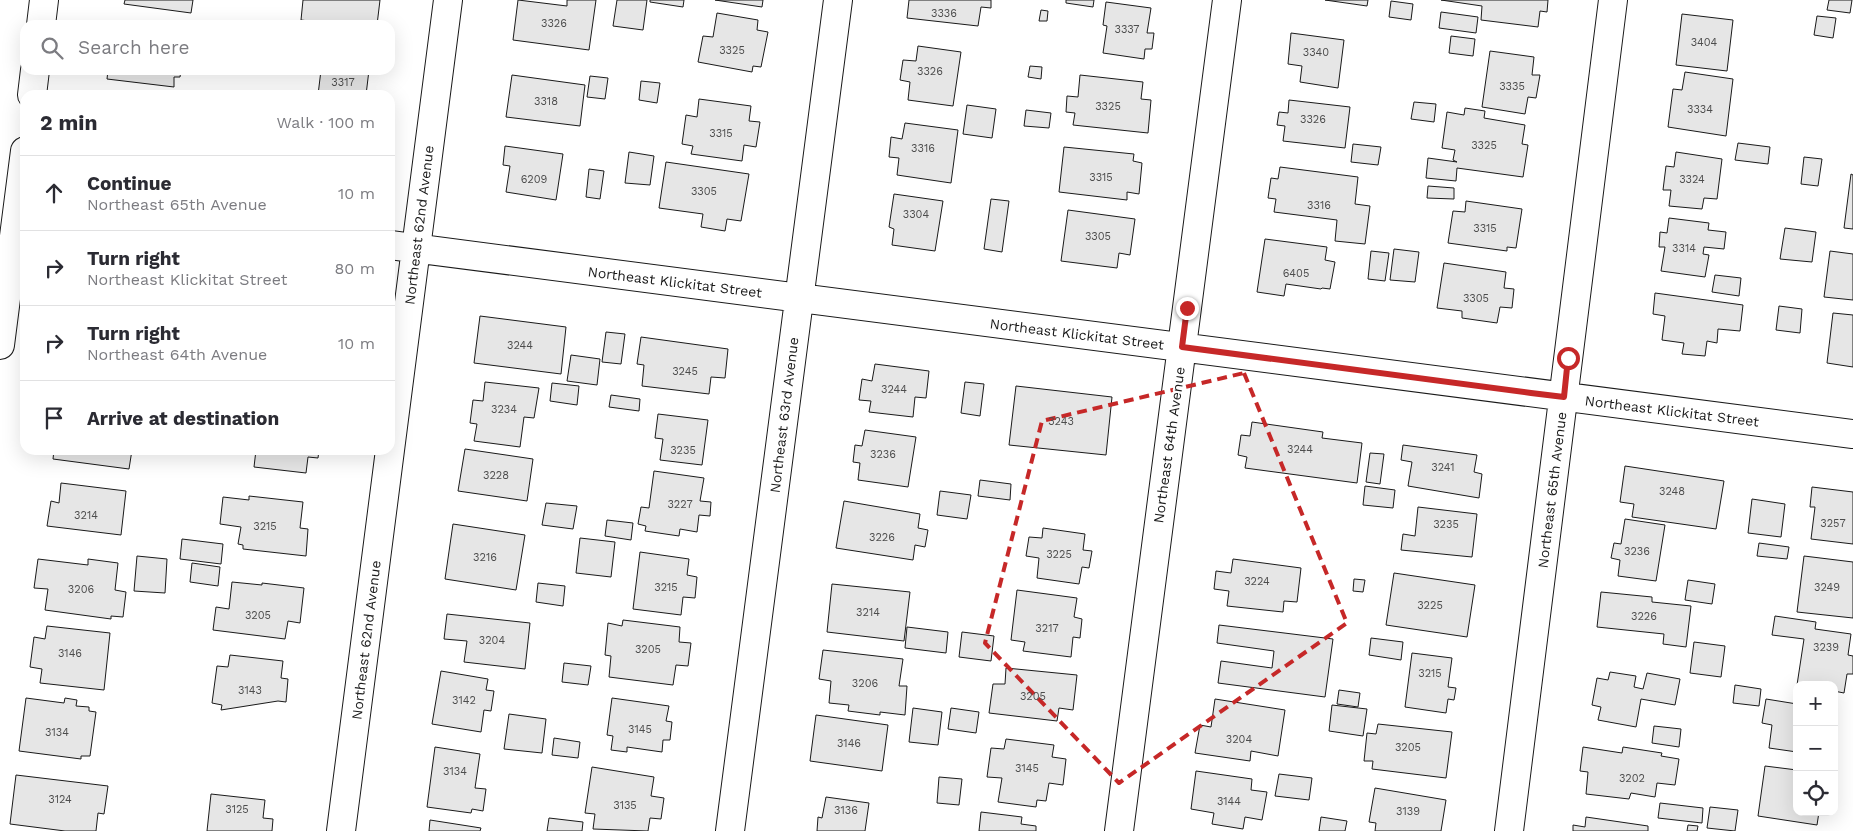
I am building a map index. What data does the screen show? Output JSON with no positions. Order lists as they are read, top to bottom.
{
  "streets": {
    "street": [
      "Northeast 62nd Avenue",
      "Northeast Klickitat Street",
      "Northeast 63rd Avenue",
      "Northeast 64th Avenue",
      "Northeast 65th Avenue"
    ]
  },
  "crossings": [
    ["Northeast 62nd Avenue", "Northeast Klickitat Street"],
    ["Northeast Klickitat Street", "Northeast 63rd Avenue"],
    ["Northeast Klickitat Street", "Northeast 64th Avenue"],
    ["Northeast Klickitat Street", "Northeast 65th Avenue"]
  ],
  "house_numbers": [
    "3336",
    "3326",
    "3337",
    "3404",
    "3325",
    "3340",
    "3326",
    "3317",
    "3335",
    "3318",
    "3325",
    "3334",
    "3326",
    "3315",
    "3325",
    "3316",
    "3315",
    "6209",
    "3324",
    "3305",
    "3316",
    "3304",
    "3315",
    "3305",
    "3314",
    "6405",
    "3305",
    "3244",
    "3245",
    "3244",
    "3234",
    "3243",
    "3244",
    "3235",
    "3236",
    "3241",
    "3228",
    "3248",
    "3227",
    "3214",
    "3257",
    "3235",
    "3215",
    "3226",
    "3236",
    "3225",
    "3216",
    "3224",
    "3215",
    "3249",
    "3206",
    "3225",
    "3214",
    "3205",
    "3226",
    "3217",
    "3204",
    "3239",
    "3205",
    "3146",
    "3215",
    "3206",
    "3143",
    "3205",
    "3142",
    "3145",
    "3134",
    "3204",
    "3146",
    "3205",
    "3145",
    "3134",
    "3202",
    "3124",
    "3144",
    "3135",
    "3125",
    "3136",
    "3139"
  ],
  "page": {
    "search": "Search here",
    "heading": ["2 min", "Walk · 100 m"],
    "list": [
      ["Continue", "Northeast 65th Avenue", "10 m"],
      ["Turn right", "Northeast Klickitat Street", "80 m"],
      ["Turn right", "Northeast 64th Avenue", "10 m"],
      "Arrive at destination"
    ],
    "map_buttons": ["+", "−"]
  }
}
